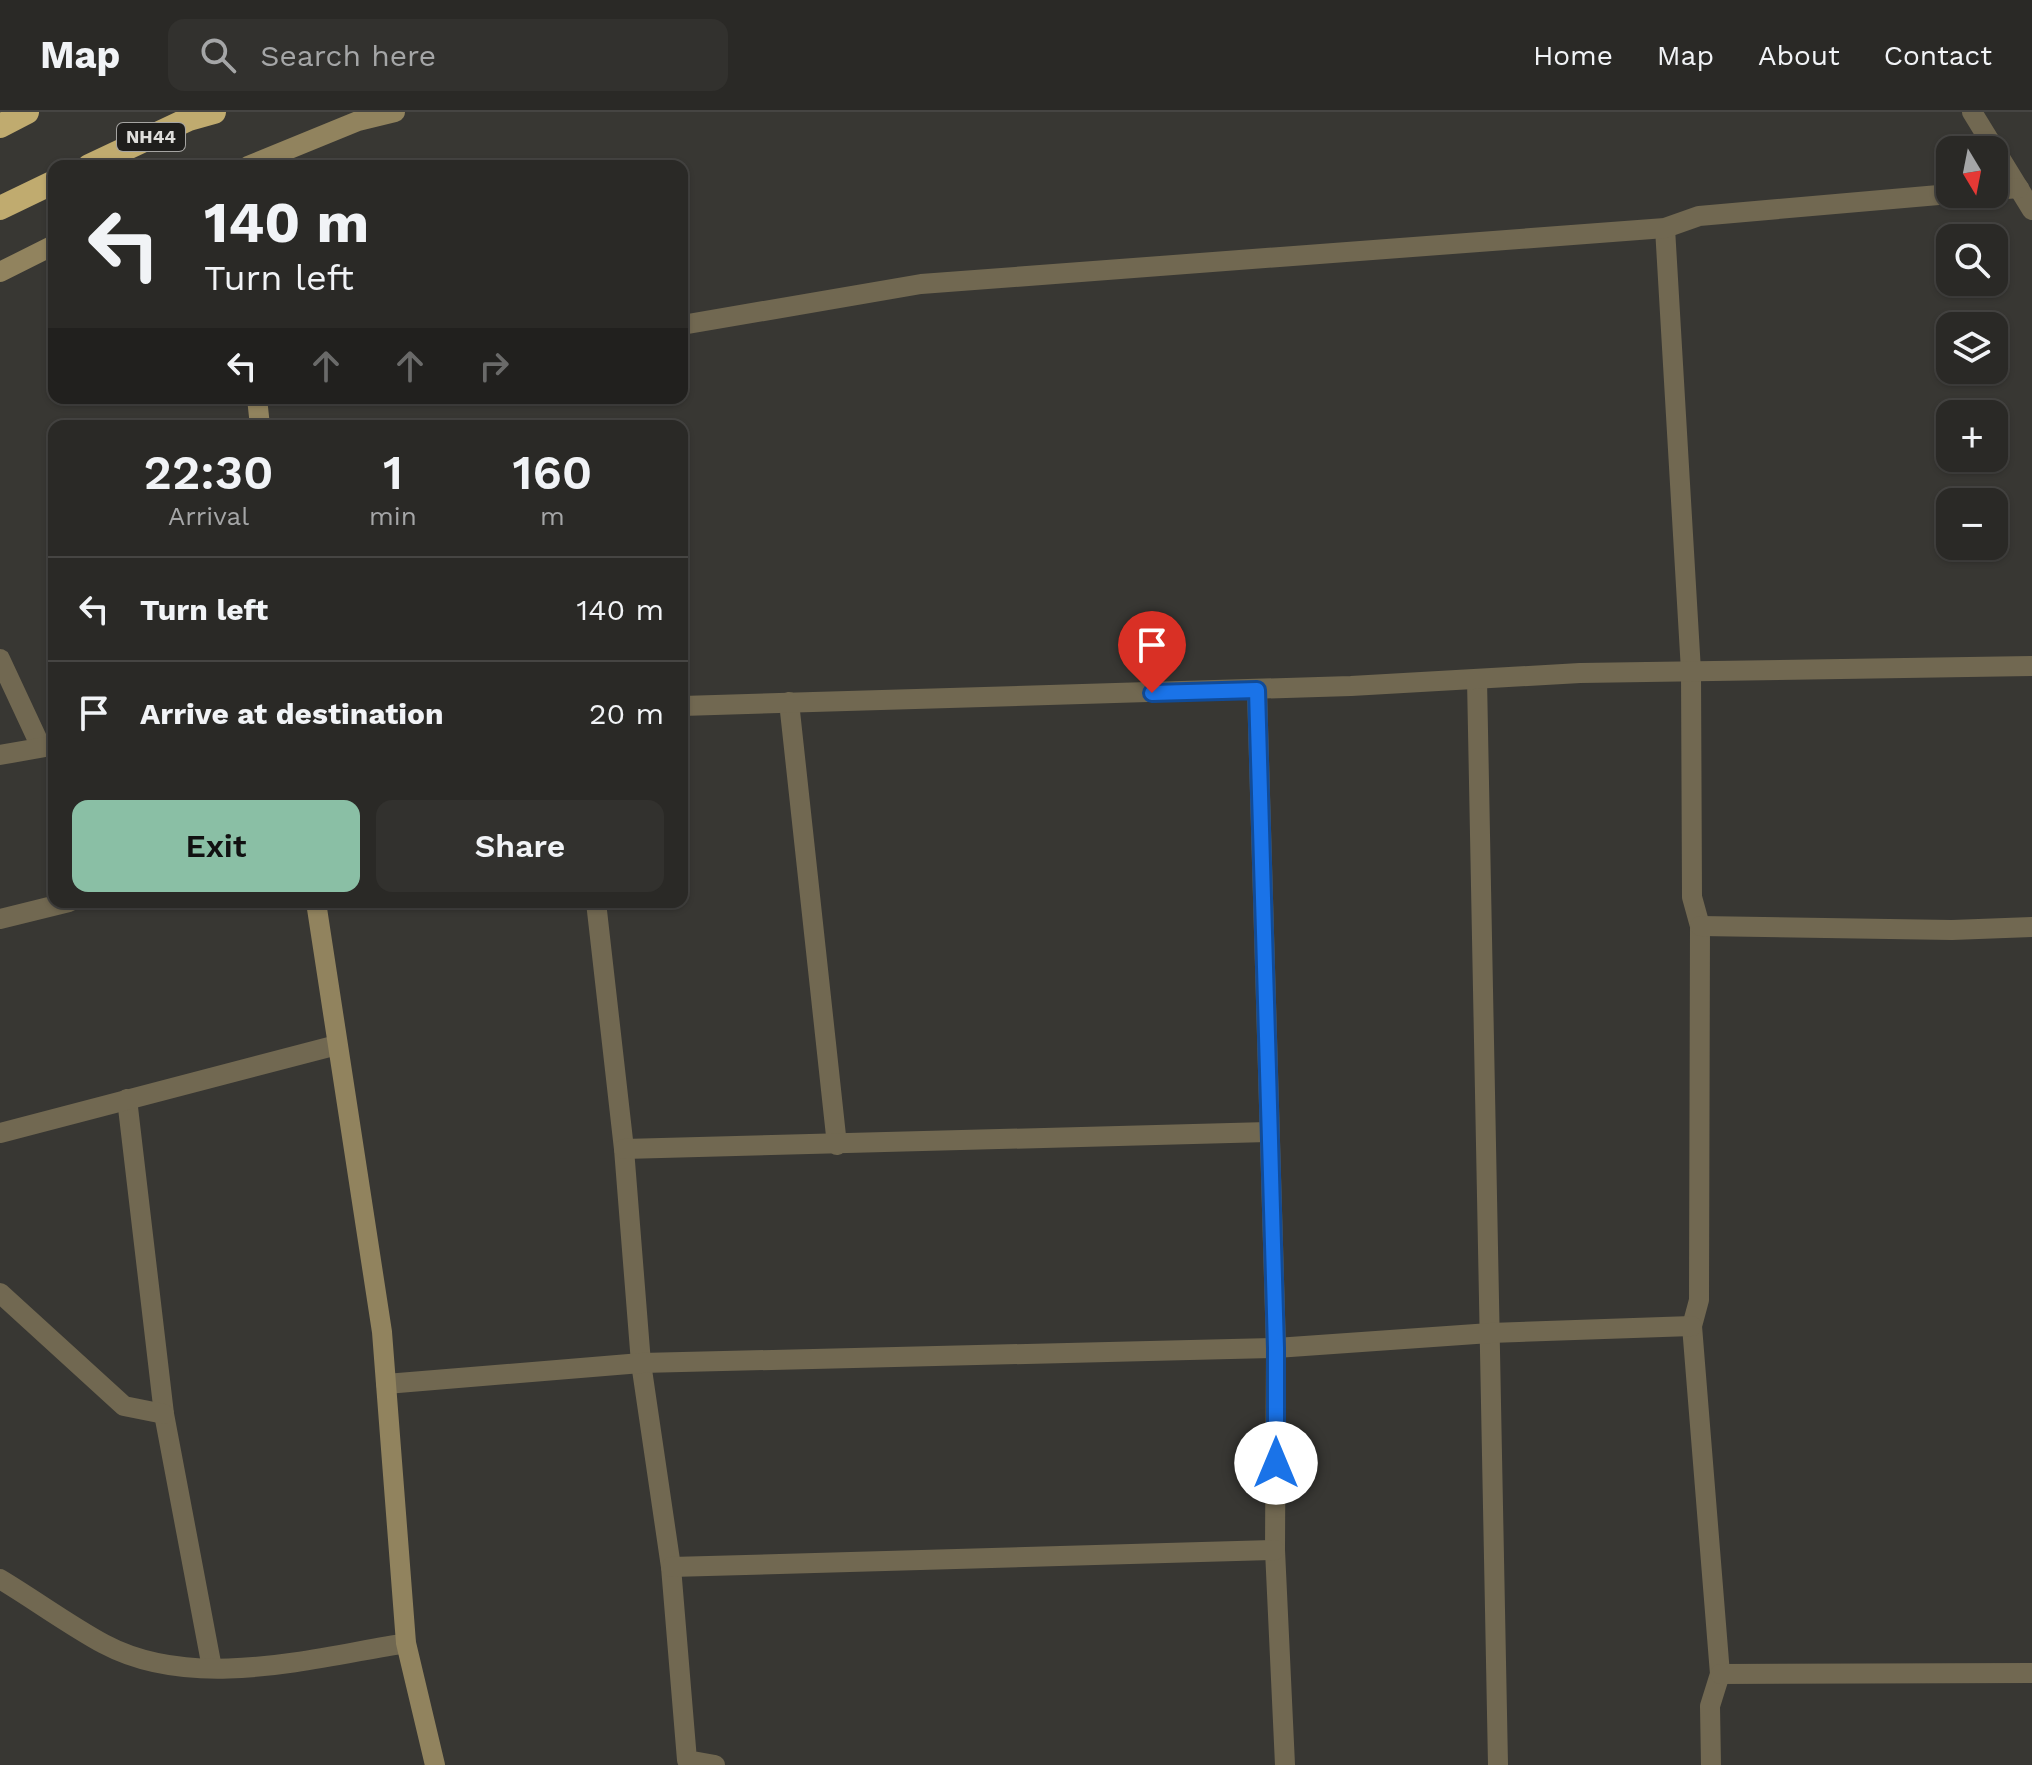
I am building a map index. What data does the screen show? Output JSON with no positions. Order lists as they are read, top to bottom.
{
  "streets": {
    "highway": ["NH44"]
  },
  "north": "bottom",
  "page": {
    "header": "Map",
    "search": "Search here",
    "nav": [
      "Home",
      "Map",
      "About",
      "Contact"
    ],
    "map_buttons": ["+", "−"],
    "turn": ["140 m", "Turn left"],
    "eta": [
      "22:30",
      "Arrival",
      "1",
      "min",
      "160",
      "m"
    ],
    "list": [
      {
        "name": "Turn left",
        "value": "140 m"
      },
      {
        "name": "Arrive at destination",
        "value": "20 m"
      }
    ],
    "buttons": ["Exit", "Share"]
  }
}
